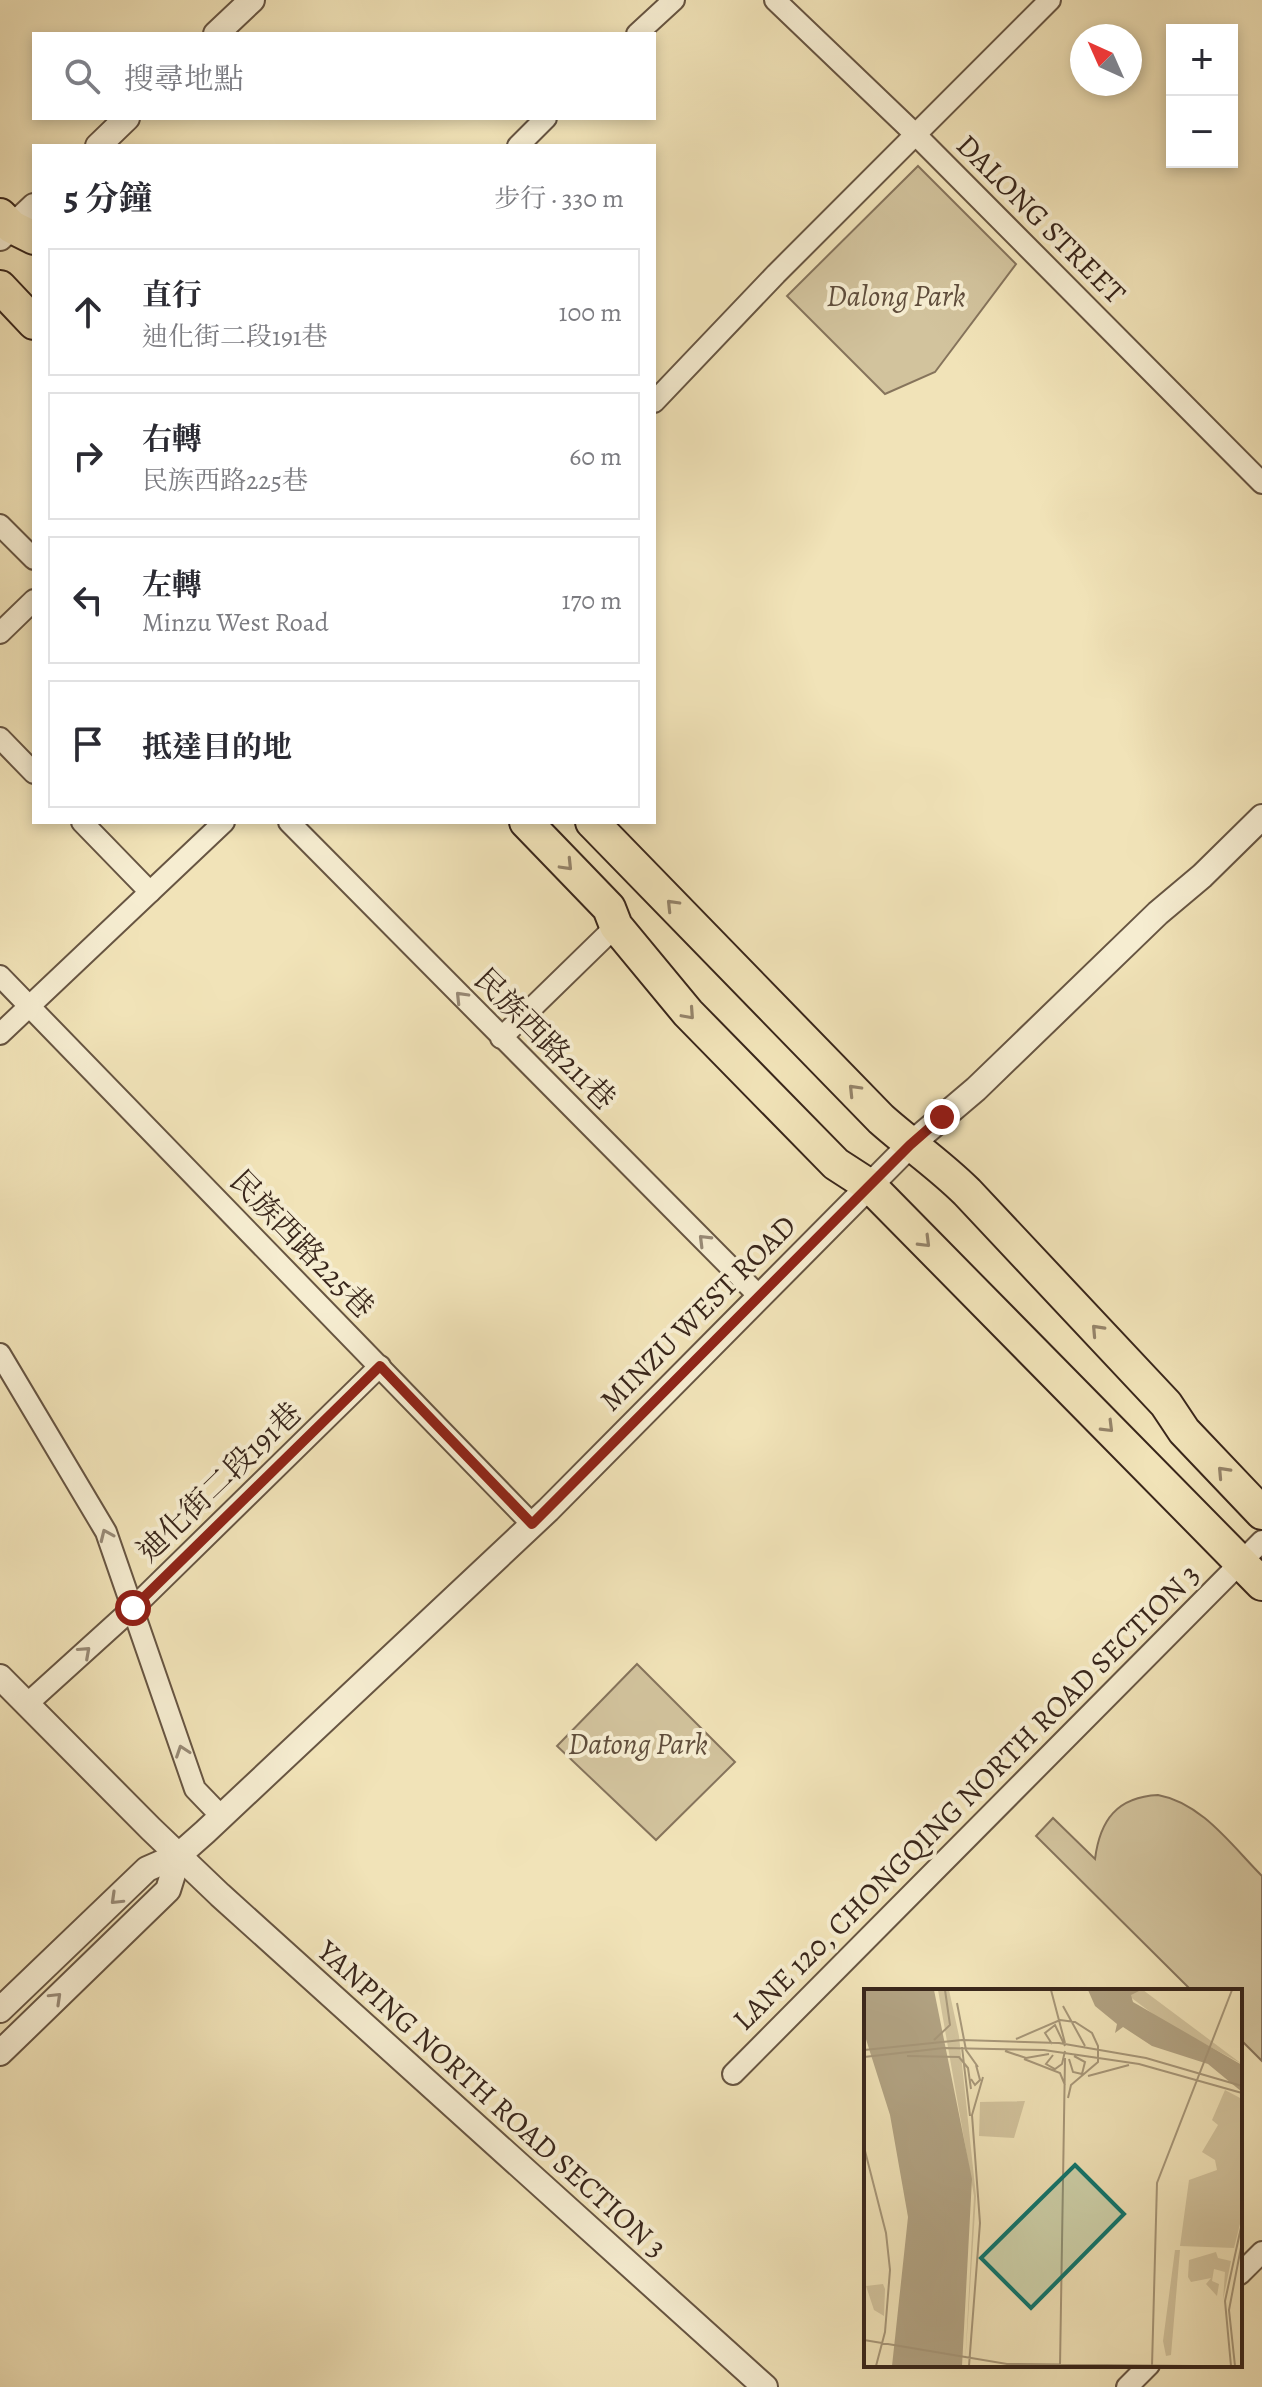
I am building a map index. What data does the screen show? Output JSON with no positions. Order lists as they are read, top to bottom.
{
  "streets": {
    "street": [
      "DALONG STREET",
      "民族西路211巷",
      "民族西路225巷",
      "MINZU WEST ROAD",
      "迪化街二段191巷",
      "LANE 120, CHONGQING NORTH ROAD SECTION 3",
      "YANPING NORTH ROAD SECTION 3"
    ]
  },
  "crossings": [
    ["民族西路211巷", "MINZU WEST ROAD"],
    ["民族西路225巷", "MINZU WEST ROAD"],
    ["民族西路225巷", "迪化街二段191巷"],
    ["MINZU WEST ROAD", "YANPING NORTH ROAD SECTION 3"],
    ["迪化街二段191巷", "YANPING NORTH ROAD SECTION 3"]
  ],
  "one_way": ["民族西路211巷"],
  "parks": ["Dalong Park", "Datong Park"],
  "north": "top left",
  "page": {
    "map_buttons": ["+", "−"],
    "search": "搜尋地點",
    "heading": ["5 分鐘", "步行 · 330 m"],
    "list": [
      ["直行", "迪化街二段191巷", "100 m"],
      ["右轉", "民族西路225巷", "60 m"],
      ["左轉", "Minzu West Road", "170 m"],
      "抵達目的地"
    ]
  }
}
